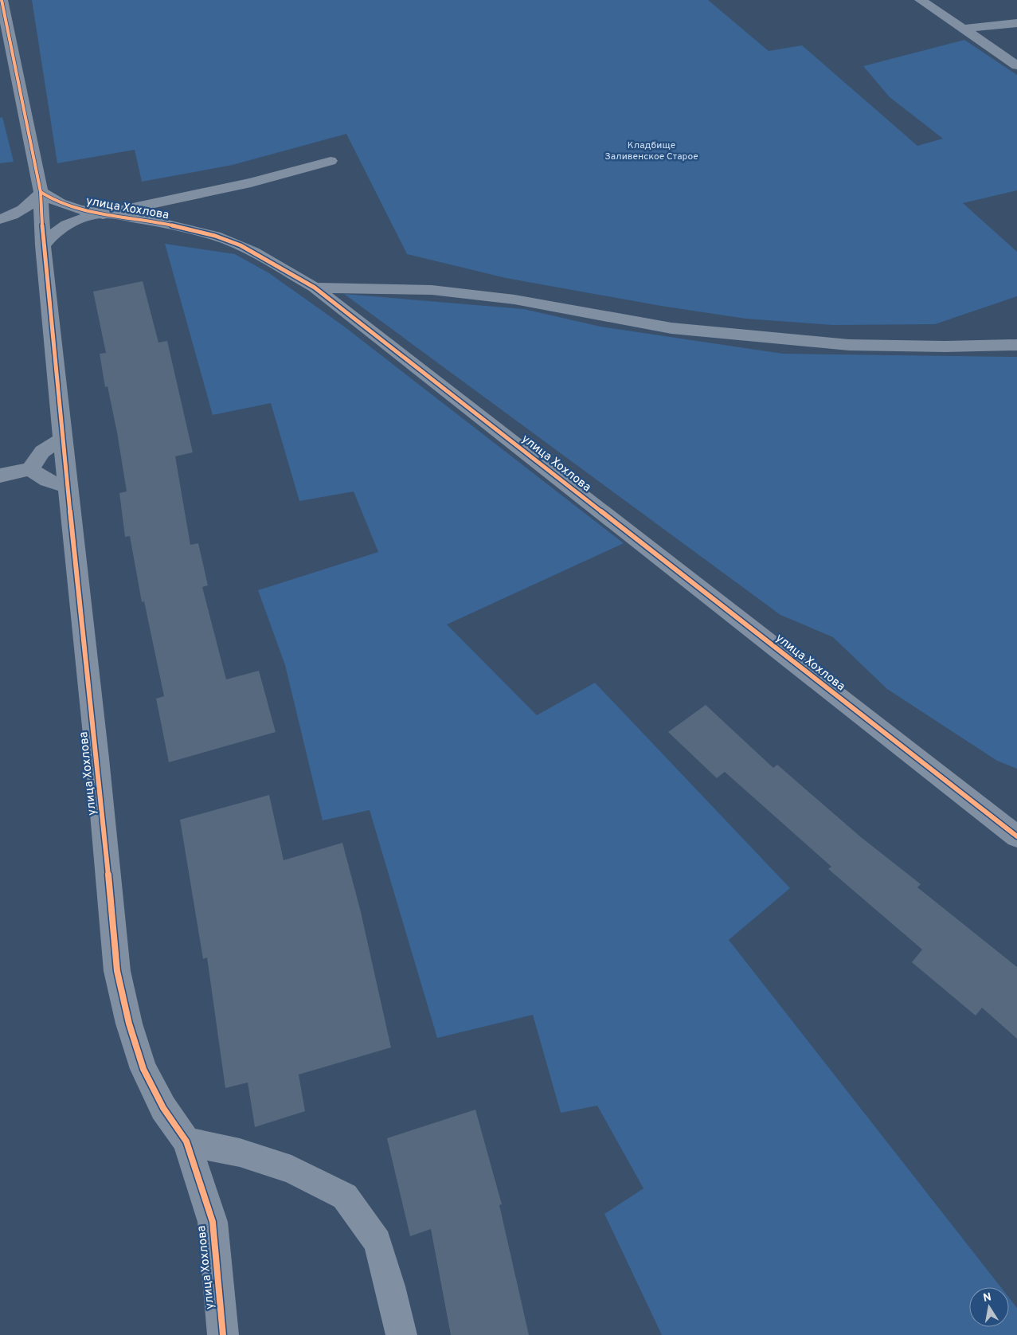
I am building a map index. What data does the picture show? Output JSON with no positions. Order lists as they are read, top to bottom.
{
  "streets": {
    "street": ["улица Хохлова"]
  },
  "parks": ["Кладбище Заливенское Старое"],
  "north": "top"
}
